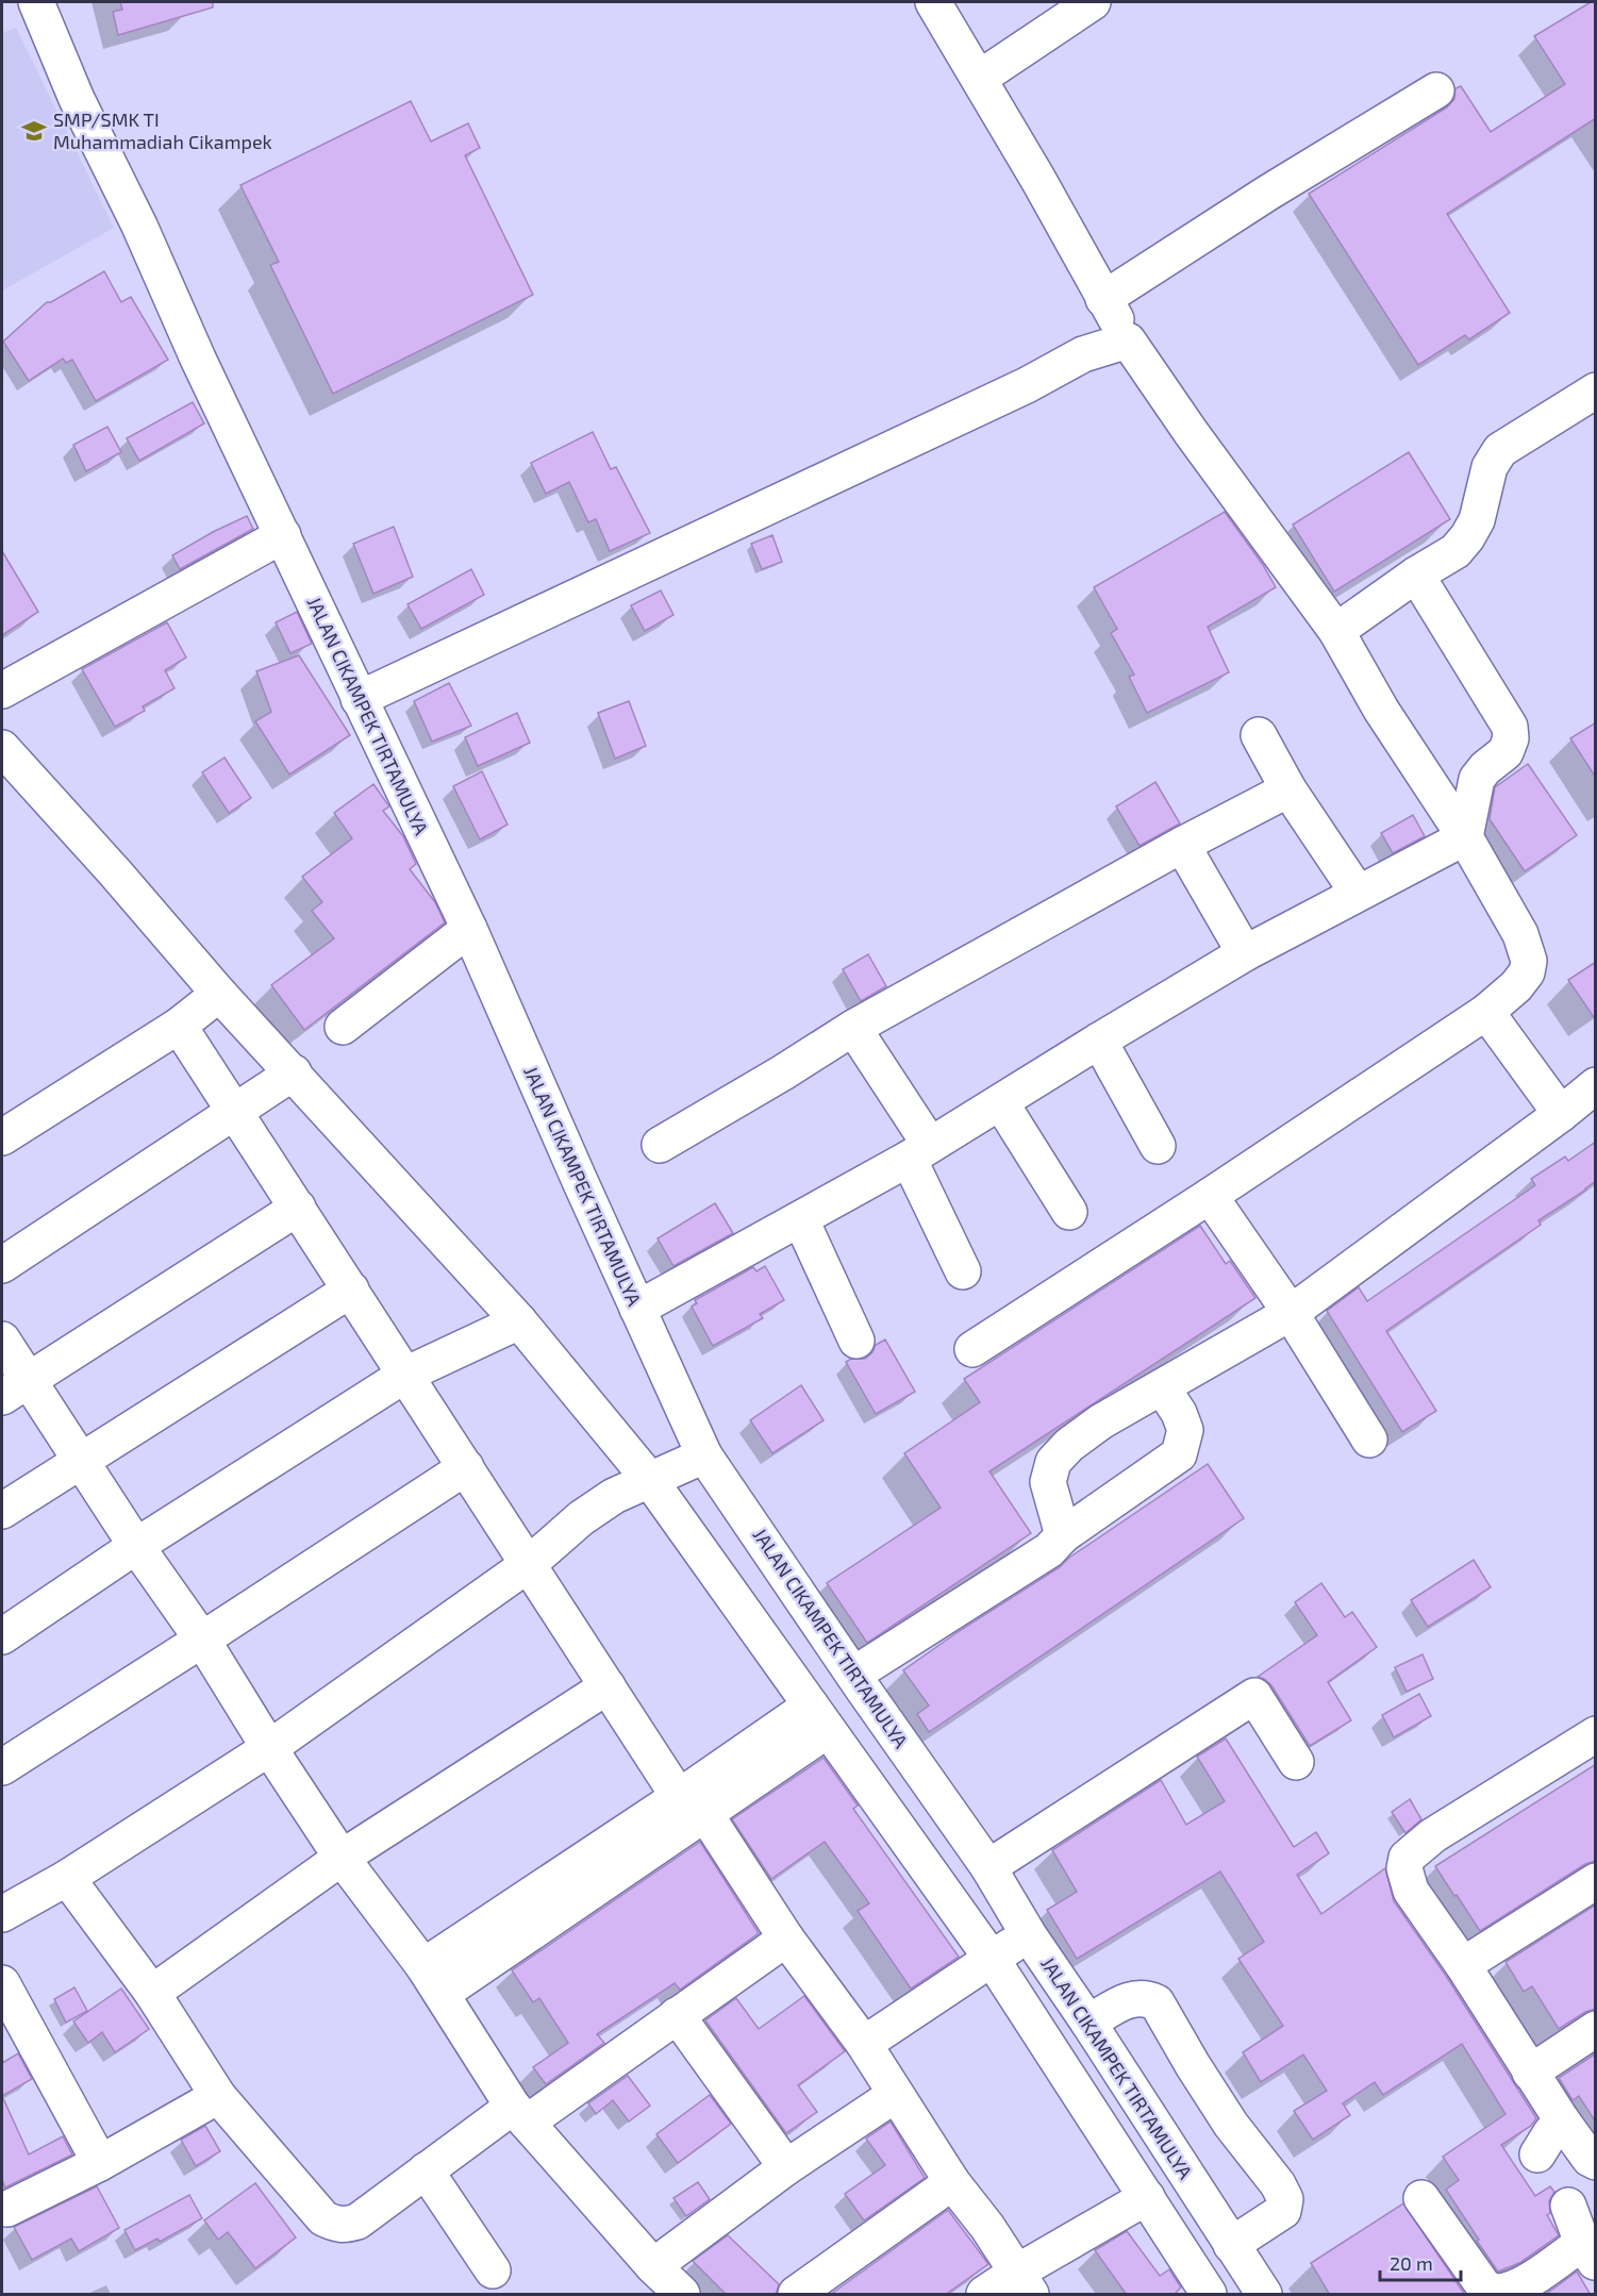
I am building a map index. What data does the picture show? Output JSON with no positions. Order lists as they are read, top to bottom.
{
  "streets": {
    "street": ["JALAN CIKAMPEK TIRTAMULYA"]
  },
  "places": {
    "school or university": ["SMP/SMK TI Muhammadiah Cikampek"]
  },
  "scale_bar": "20 m"
}
